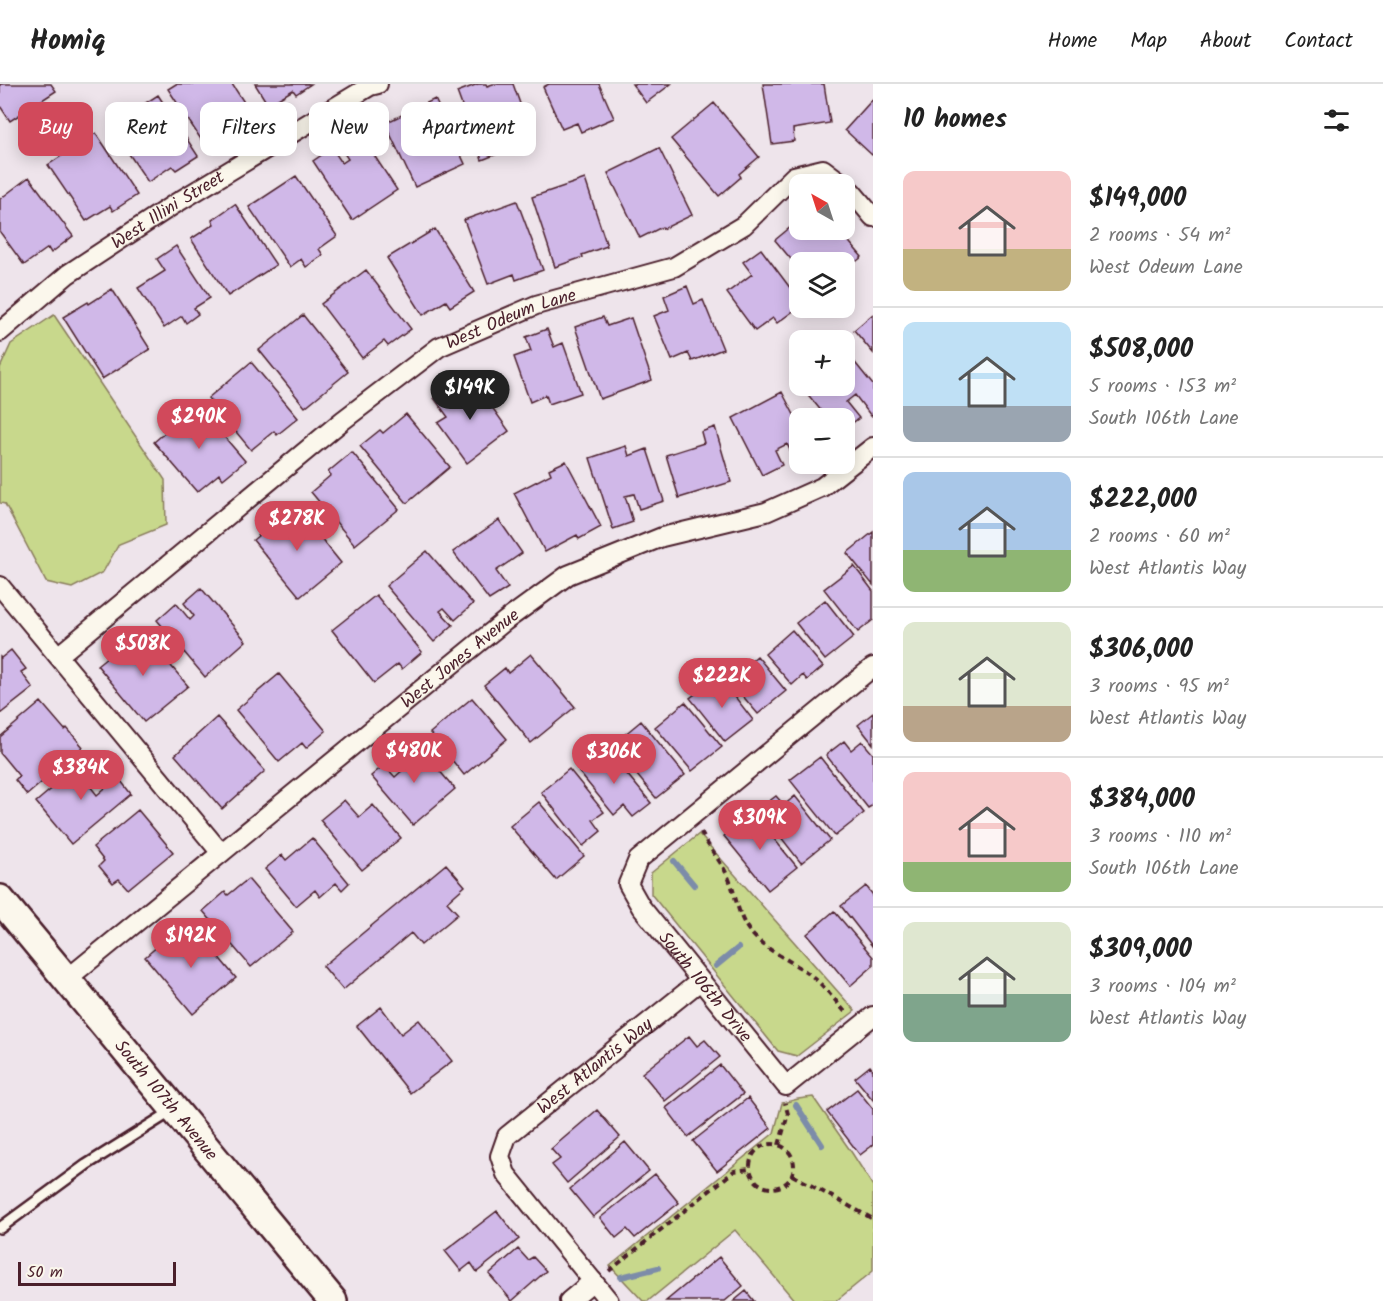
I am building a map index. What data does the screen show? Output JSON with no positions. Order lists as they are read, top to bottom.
{
  "streets": {
    "main road": ["South 107th Avenue"],
    "street": [
      "West Illini Street",
      "West Odeum Lane",
      "West Jones Avenue",
      "South 106th Drive",
      "West Atlantis Way"
    ]
  },
  "crossings": [
    ["West Jones Avenue", "South 107th Avenue"],
    ["South 106th Drive", "West Atlantis Way"]
  ],
  "scale_bar": "50 m",
  "north": "top left",
  "page": {
    "header": "Homiq",
    "nav": [
      "Home",
      "Map",
      "About",
      "Contact"
    ],
    "heading": "10 homes",
    "chip": [
      "Buy",
      "Rent",
      "Filters",
      "New",
      "Apartment"
    ],
    "list": [
      {
        "name": "$149,000",
        "note": "2 rooms · 54 m² · West Odeum Lane"
      },
      {
        "name": "$508,000",
        "note": "5 rooms · 153 m² · South 106th Lane"
      },
      {
        "name": "$222,000",
        "note": "2 rooms · 60 m² · West Atlantis Way"
      },
      {
        "name": "$306,000",
        "note": "3 rooms · 95 m² · West Atlantis Way"
      },
      {
        "name": "$384,000",
        "note": "3 rooms · 110 m² · South 106th Lane"
      },
      {
        "name": "$309,000",
        "note": "3 rooms · 104 m² · West Atlantis Way"
      }
    ],
    "map_buttons": ["+", "−"],
    "price": [
      "$149K",
      "$290K",
      "$278K",
      "$508K",
      "$222K",
      "$480K",
      "$306K",
      "$384K",
      "$309K",
      "$192K"
    ],
    "scale": "50 m"
  }
}
